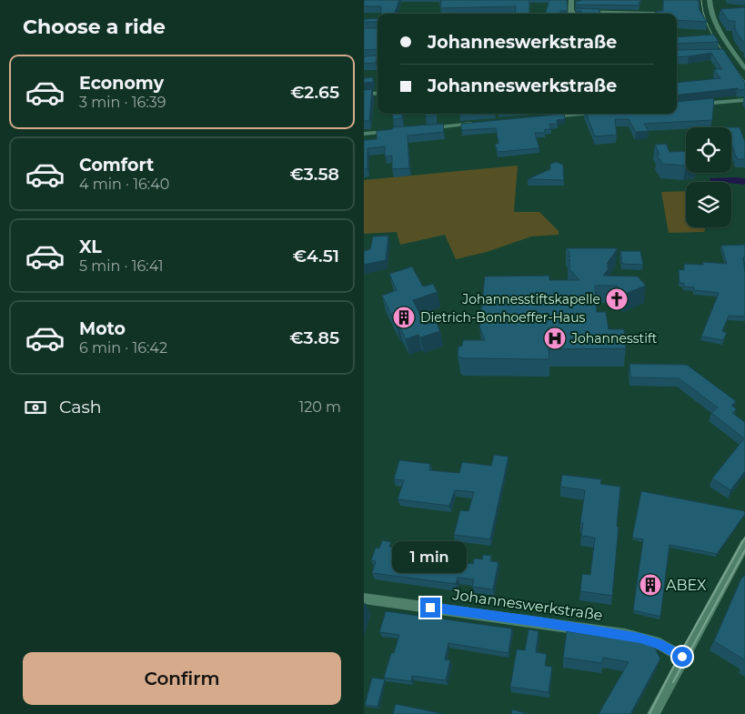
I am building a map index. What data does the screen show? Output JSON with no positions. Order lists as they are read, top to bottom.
{
  "streets": {
    "street": ["Johanneswerkstraße"]
  },
  "places": {
    "church": ["Johannesstiftskapelle"],
    "building": ["Dietrich-Bonhoeffer-Haus", "ABEX"],
    "hospital": ["Johannesstift"]
  },
  "page": {
    "heading": "Choose a ride",
    "banner": ["Johanneswerkstraße", "Johanneswerkstraße"],
    "list": [
      {
        "name": "Economy",
        "note": "3 min · 16:39",
        "value": "€2.65"
      },
      {
        "name": "Comfort",
        "note": "4 min · 16:40",
        "value": "€3.58"
      },
      {
        "name": "XL",
        "note": "5 min · 16:41",
        "value": "€4.51"
      },
      {
        "name": "Moto",
        "note": "6 min · 16:42",
        "value": "€3.85"
      }
    ],
    "pay": ["Cash", "120 m"],
    "bubble": "1 min",
    "buttons": "Confirm"
  }
}
